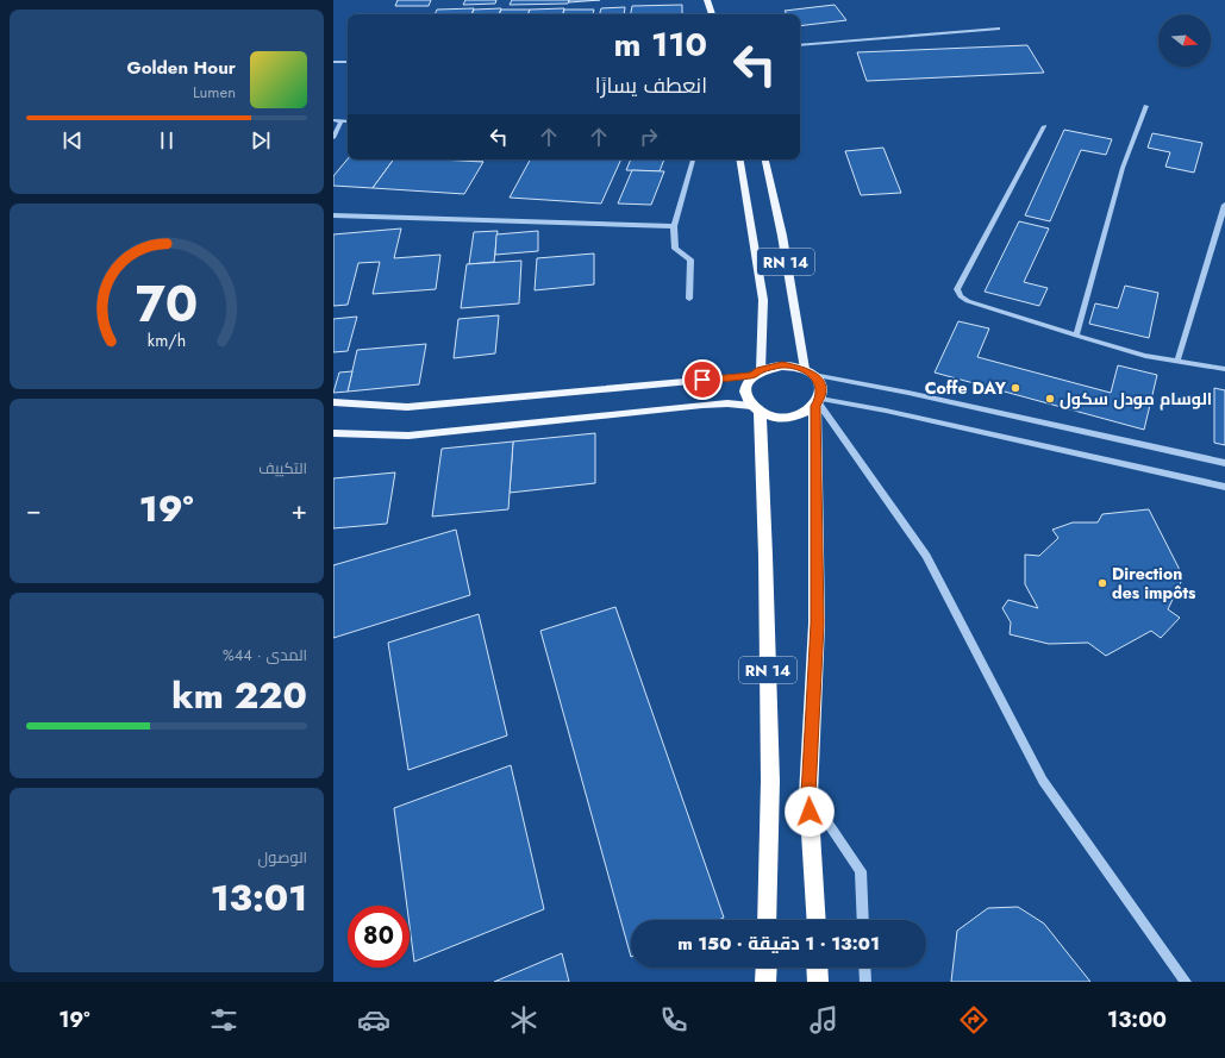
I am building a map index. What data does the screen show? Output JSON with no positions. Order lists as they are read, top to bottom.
{
  "streets": {
    "highway": ["RN 14"]
  },
  "places": ["Coffe DAY", "الوسام مودل سكول", "Direction des impôts"],
  "north": "right",
  "page": {
    "turn": ["110 m", "انعطف يسارًا"],
    "song": ["Golden Hour", "Lumen"],
    "tile": [
      "التكييف",
      ["المدى · 44%", "220 km"],
      ["الوصول", "13:01"]
    ],
    "heat": ["−", "19°", "+"],
    "limit": "80",
    "trip": "13:01 · 1 دقيقة · 150 m",
    "tabs": ["13:00", "19°"],
    "gauge": ["70", "km/h"]
  }
}
